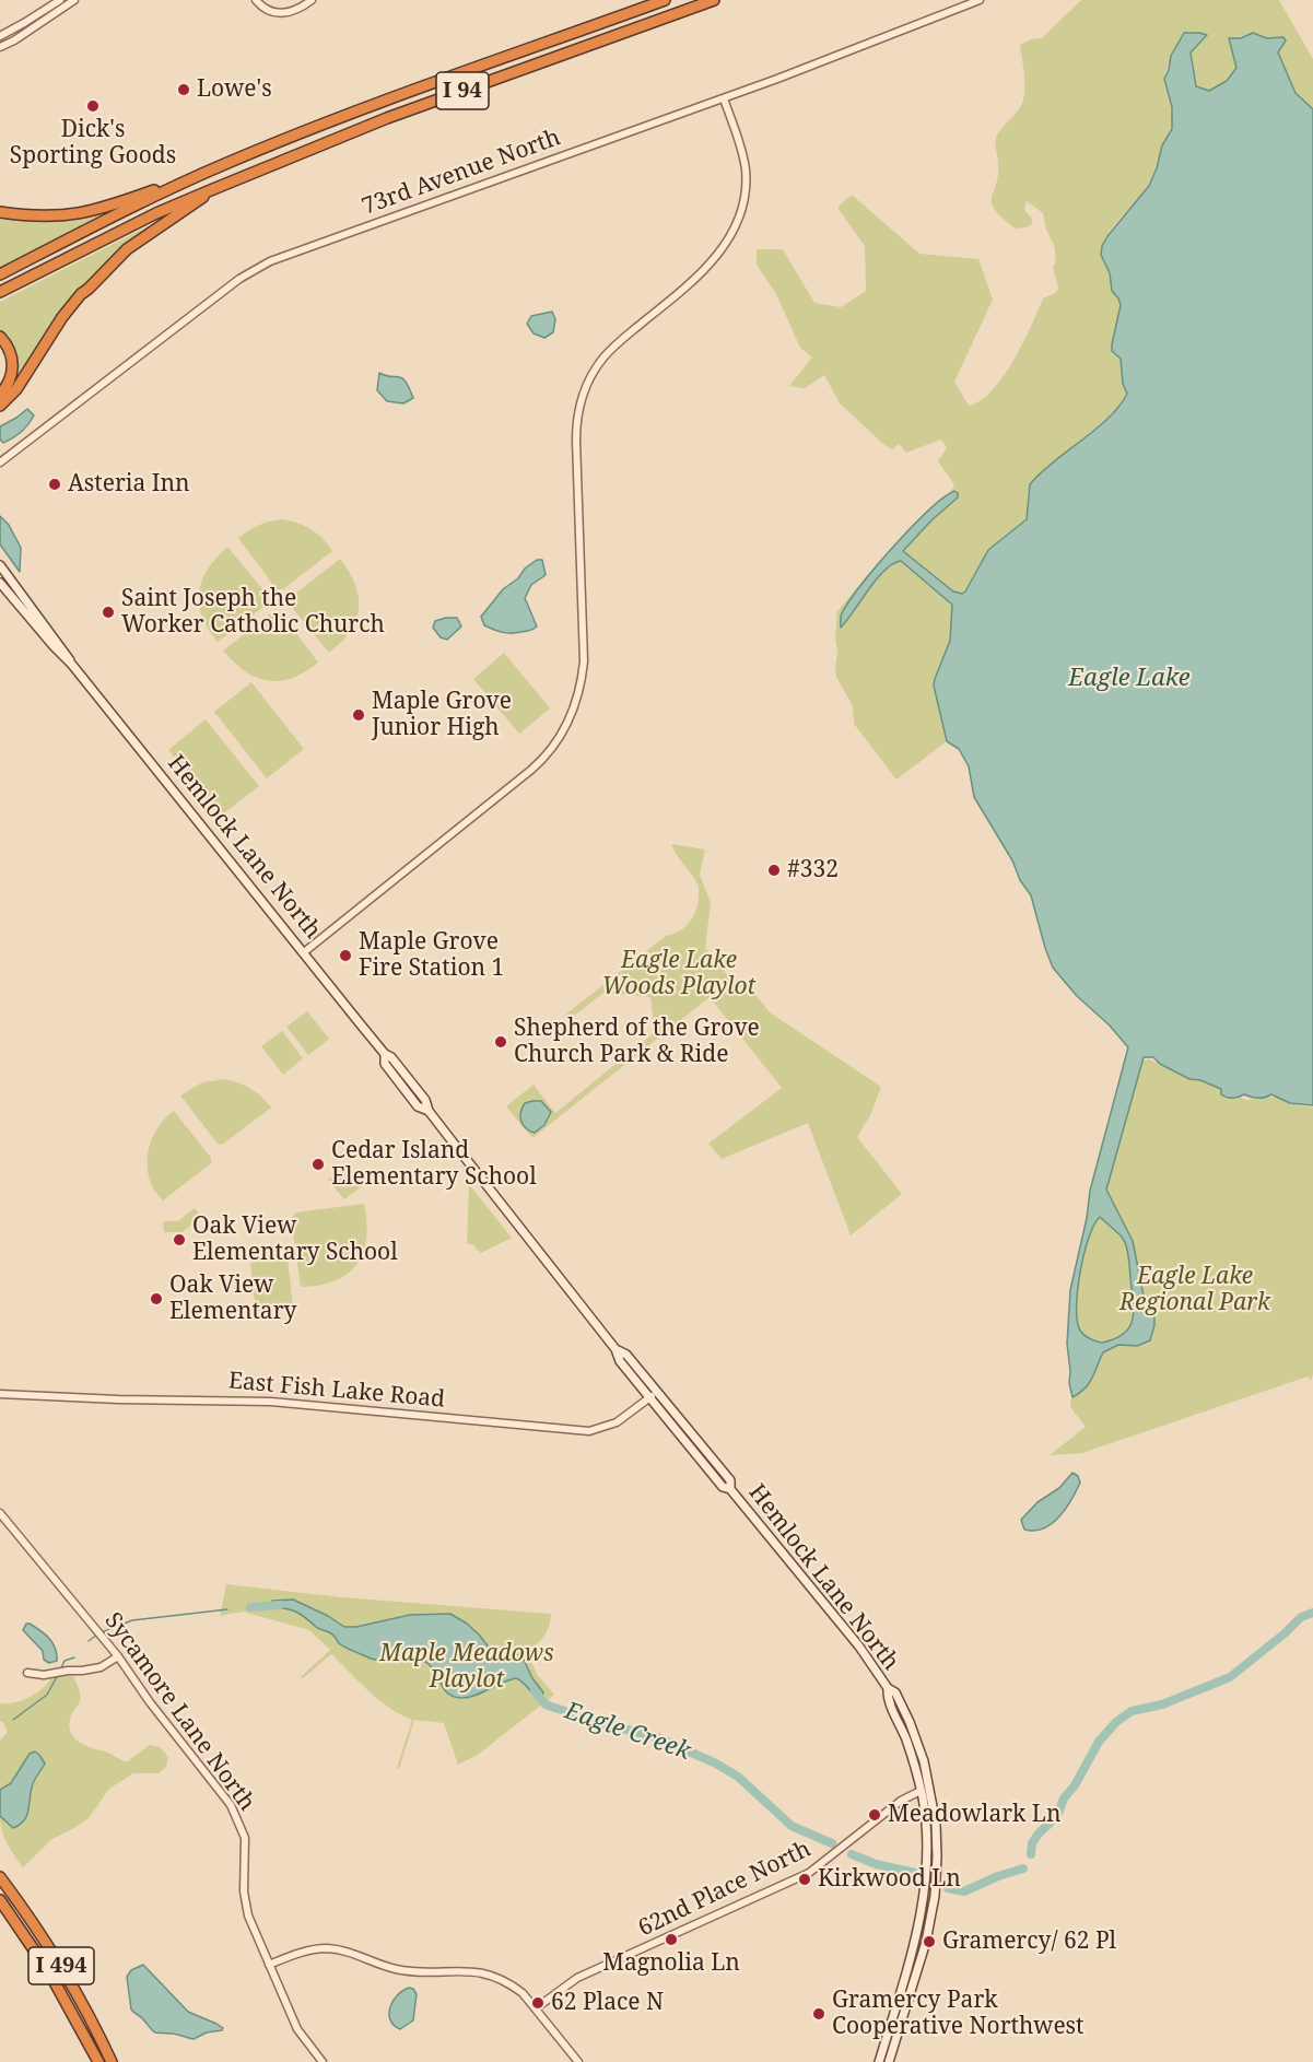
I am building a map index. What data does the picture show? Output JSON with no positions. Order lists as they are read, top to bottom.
{
  "streets": {
    "highway": ["I 94", "I 494"],
    "main road": ["Hemlock Lane North"],
    "street": [
      "73rd Avenue North",
      "East Fish Lake Road",
      "Sycamore Lane North",
      "62nd Place North"
    ]
  },
  "crossings": [
    ["Hemlock Lane North", "East Fish Lake Road"],
    ["Hemlock Lane North", "62nd Place North"]
  ],
  "water": ["Eagle Lake", "Eagle Creek"],
  "parks": ["Eagle Lake Woods Playlot", "Eagle Lake Regional Park", "Maple Meadows Playlot"],
  "places": [
    "Lowe's",
    "Dick's Sporting Goods",
    "Asteria Inn",
    "Saint Joseph the Worker Catholic Church",
    "Maple Grove Junior High",
    "#332",
    "Maple Grove Fire Station 1",
    "Shepherd of the Grove Church Park & Ride",
    "Cedar Island Elementary School",
    "Oak View Elementary School",
    "Oak View Elementary",
    "Meadowlark Ln",
    "Kirkwood Ln",
    "Magnolia Ln",
    "Gramercy/ 62 Pl",
    "62 Place N",
    "Gramercy Park Cooperative Northwest"
  ]
}
